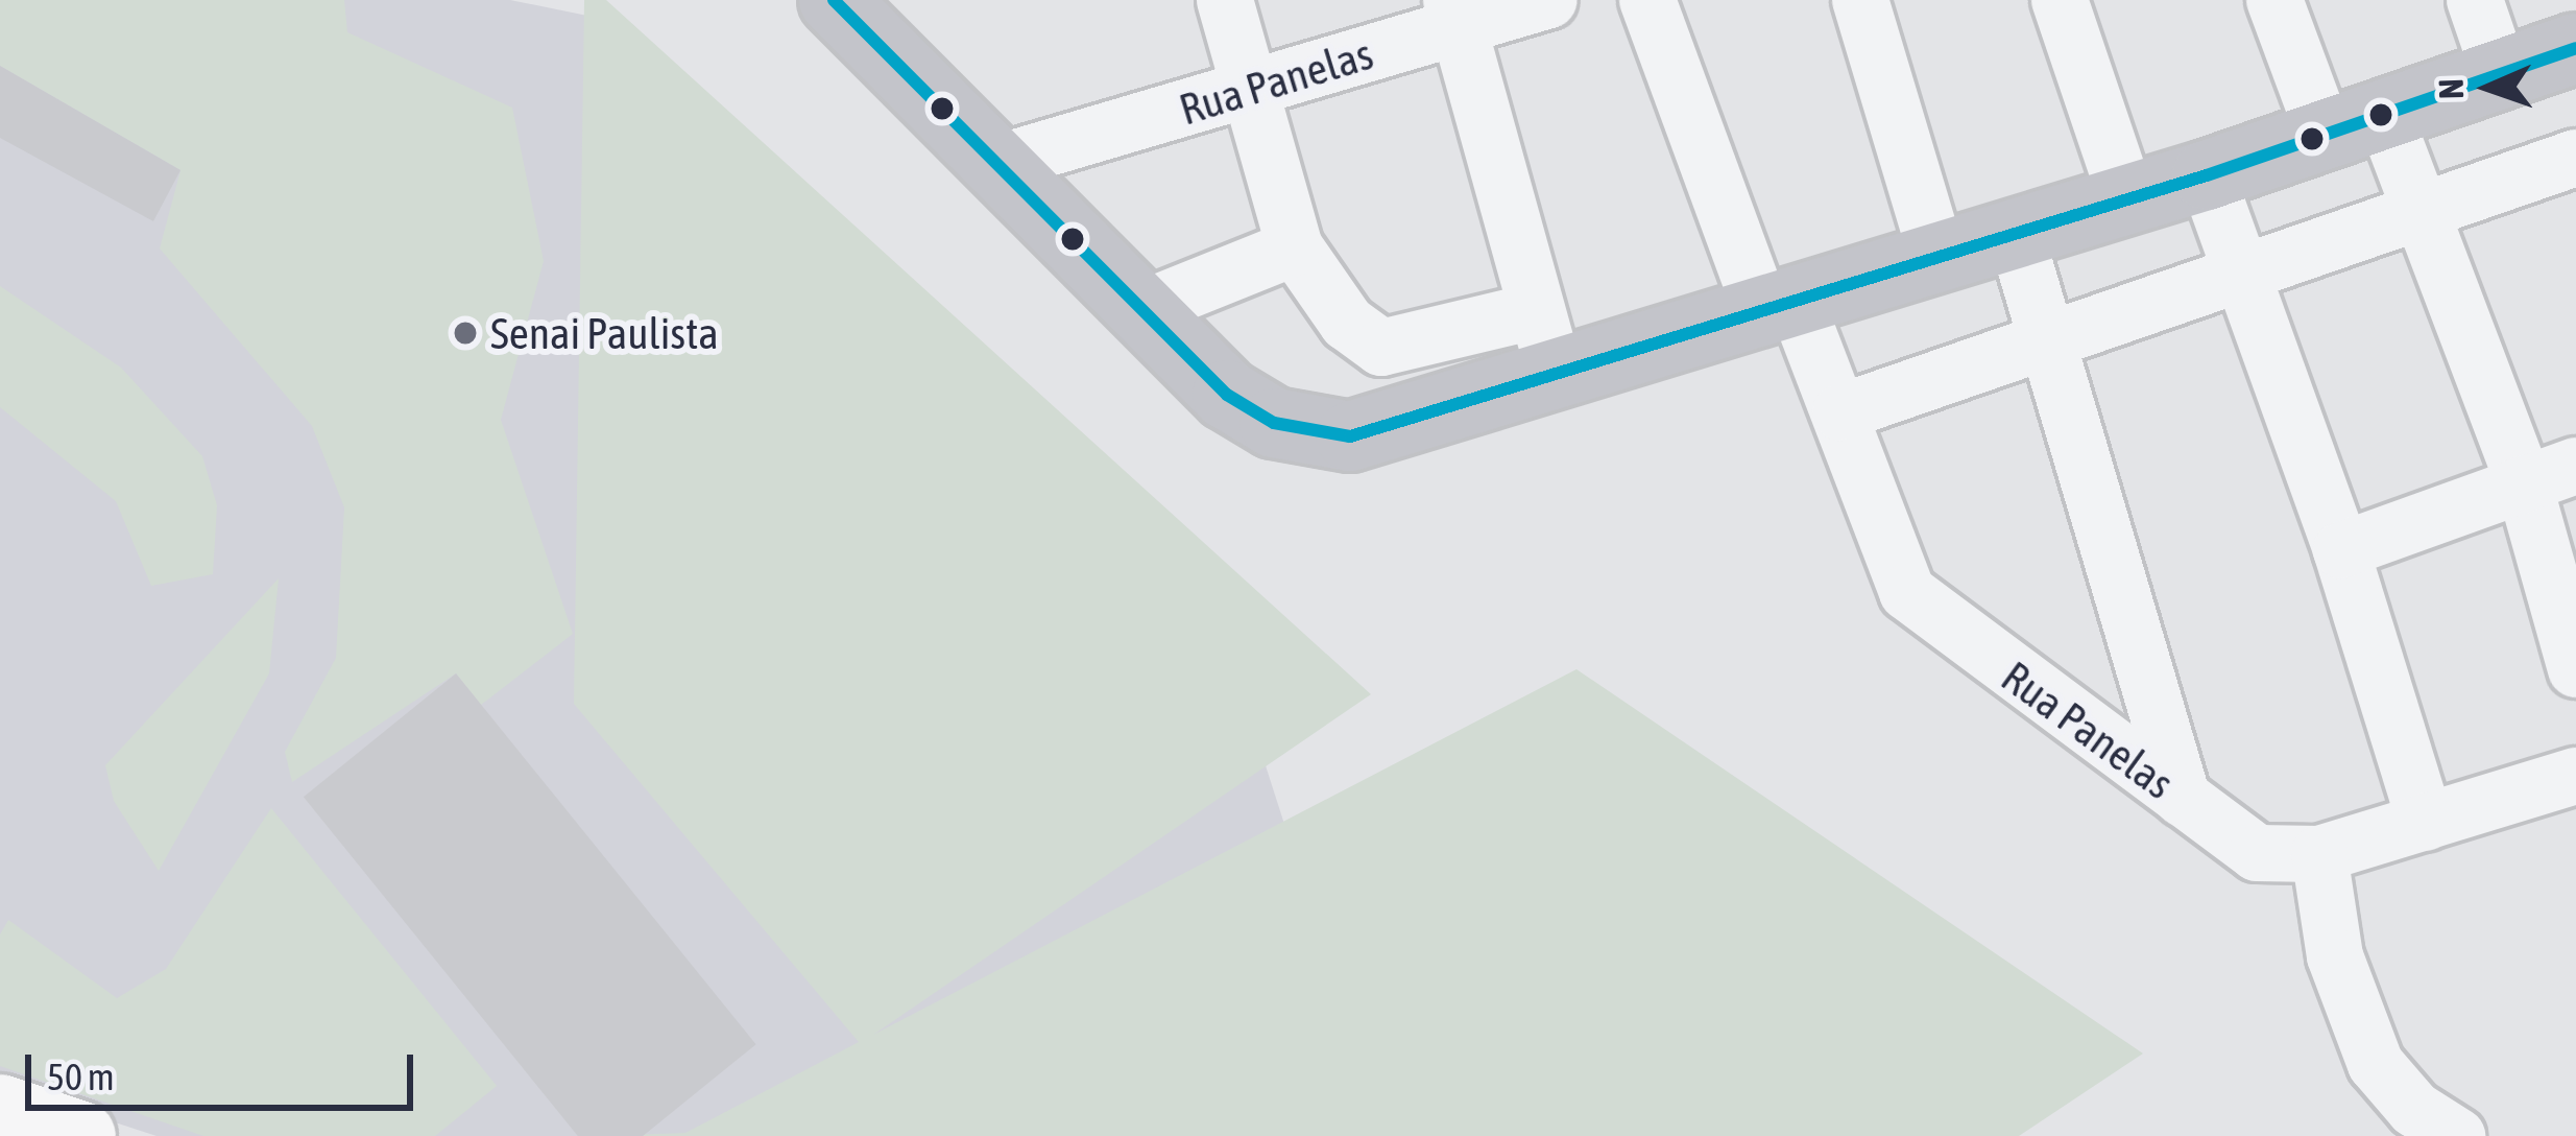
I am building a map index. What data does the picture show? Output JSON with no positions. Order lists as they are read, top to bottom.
{
  "streets": {
    "street": ["Rua Panelas"]
  },
  "places": ["Senai Paulista"],
  "scale_bar": "50 m",
  "north": "left"
}
